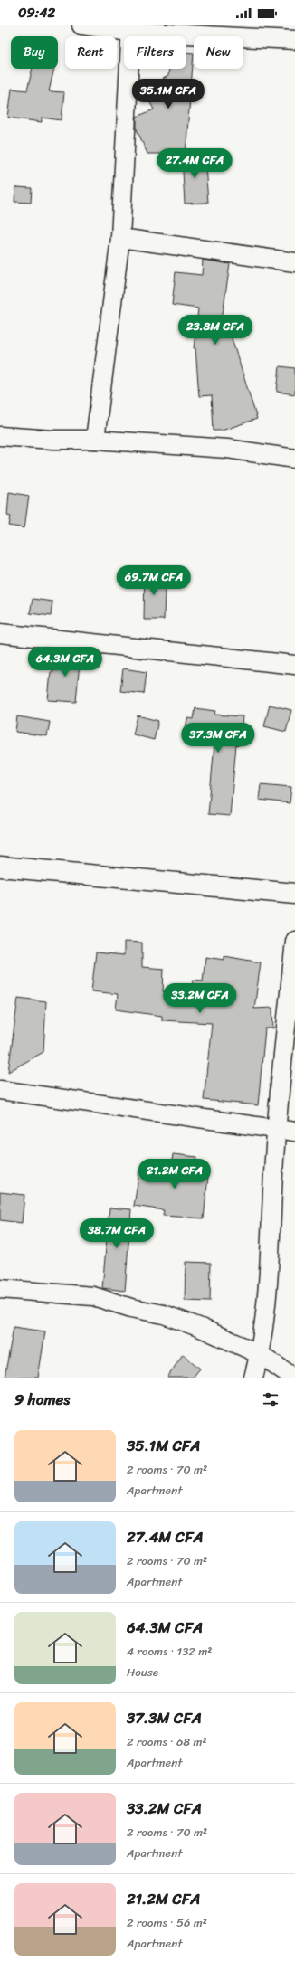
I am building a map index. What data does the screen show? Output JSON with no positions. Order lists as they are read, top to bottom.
{
  "page": {
    "status": "09:42",
    "chip": [
      "Buy",
      "Rent",
      "Filters",
      "New"
    ],
    "price": [
      "35.1M CFA",
      "27.4M CFA",
      "23.8M CFA",
      "69.7M CFA",
      "64.3M CFA",
      "37.3M CFA",
      "33.2M CFA",
      "21.2M CFA",
      "38.7M CFA"
    ],
    "heading": "9 homes",
    "list": [
      {
        "name": "35.1M CFA",
        "note": "2 rooms · 70 m² · Apartment"
      },
      {
        "name": "27.4M CFA",
        "note": "2 rooms · 70 m² · Apartment"
      },
      {
        "name": "64.3M CFA",
        "note": "4 rooms · 132 m² · House"
      },
      {
        "name": "37.3M CFA",
        "note": "2 rooms · 68 m² · Apartment"
      },
      {
        "name": "33.2M CFA",
        "note": "2 rooms · 70 m² · Apartment"
      },
      {
        "name": "21.2M CFA",
        "note": "2 rooms · 56 m² · Apartment"
      }
    ]
  }
}
